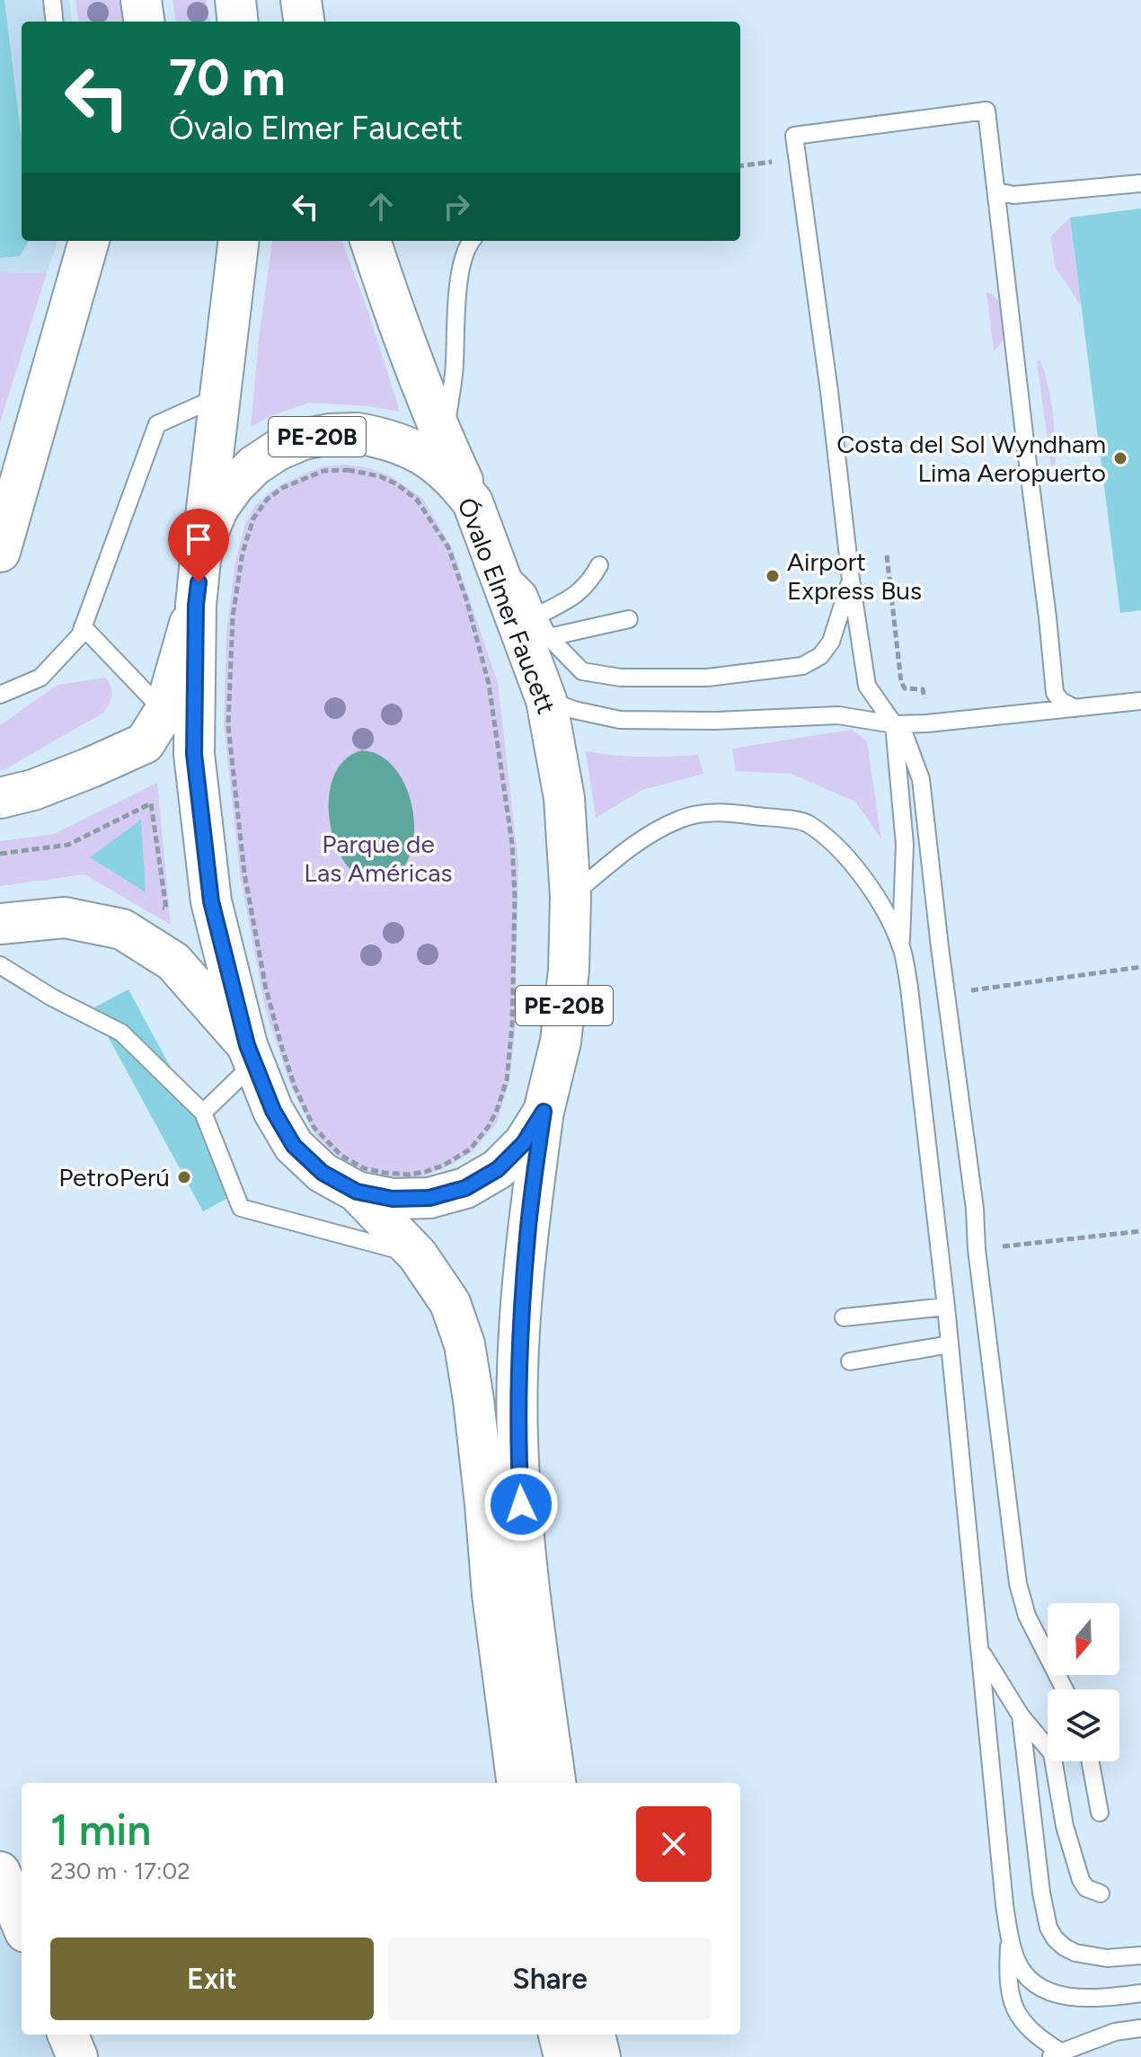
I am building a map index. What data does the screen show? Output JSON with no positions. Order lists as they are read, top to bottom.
{
  "streets": {
    "main road": ["PE-20B", "Óvalo Elmer Faucett"]
  },
  "crossings": [
    ["PE-20B", "Óvalo Elmer Faucett"]
  ],
  "parks": ["Parque de Las Américas"],
  "places": ["Costa del Sol Wyndham Lima Aeropuerto", "Airport Express Bus", "PetroPerú"],
  "north": "bottom",
  "page": {
    "turn": ["70 m", "Óvalo Elmer Faucett"],
    "heading": ["1 min", "230 m · 17:02"],
    "buttons": ["Exit", "Share"]
  }
}
